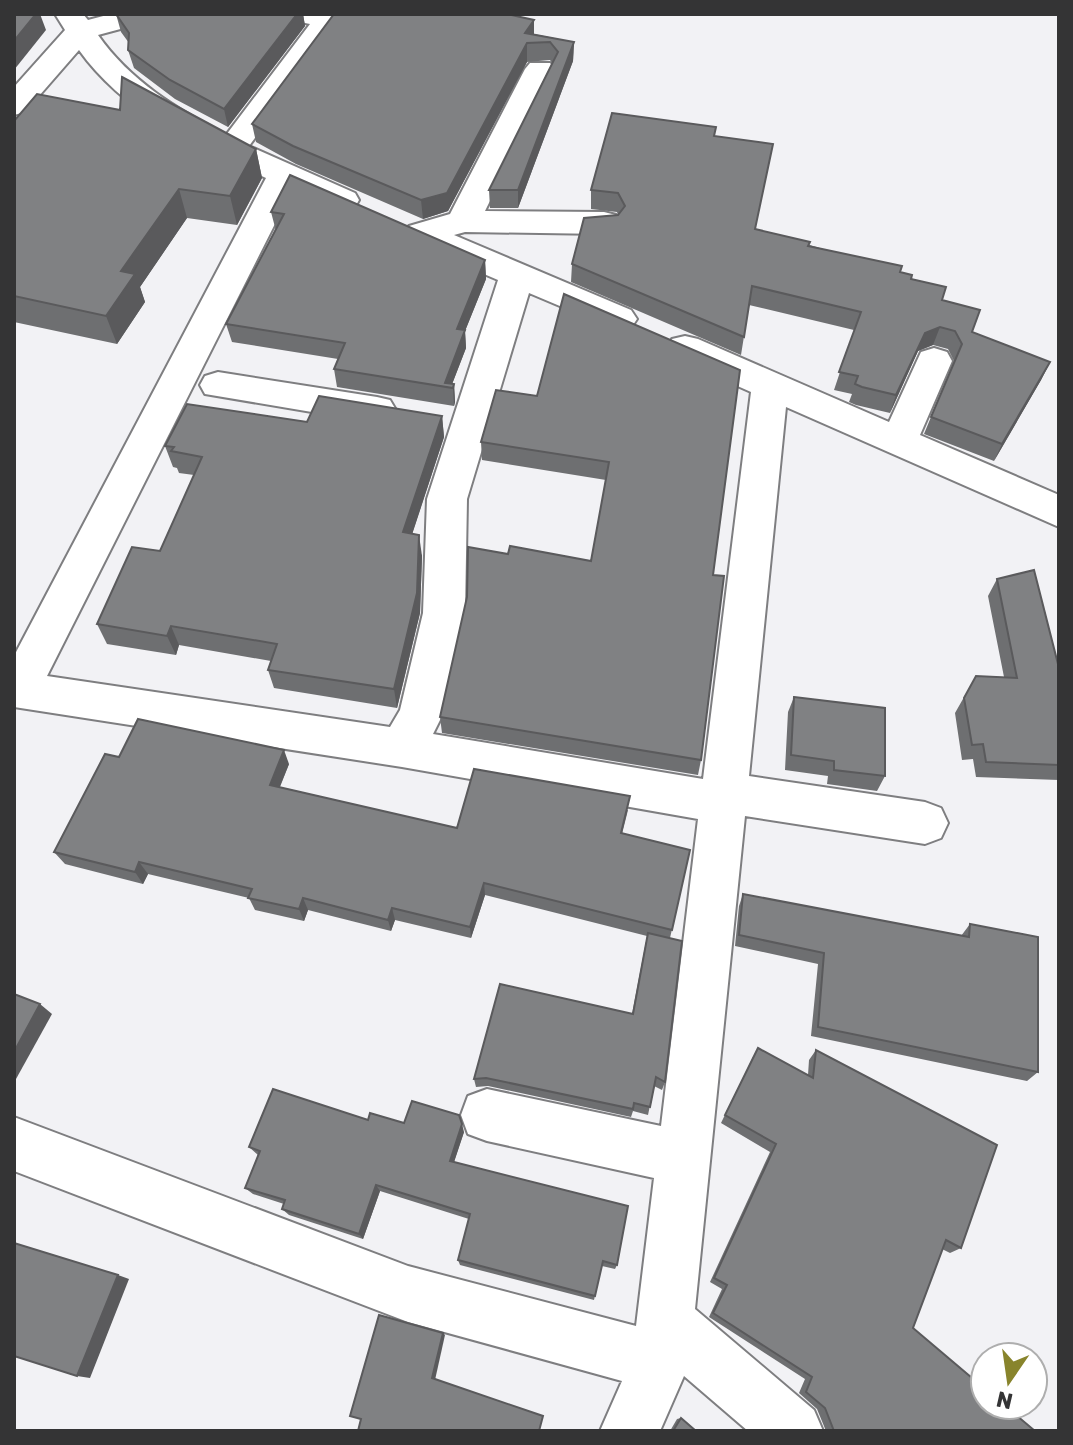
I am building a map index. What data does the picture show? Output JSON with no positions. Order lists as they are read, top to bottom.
{
  "north": "bottom"
}
